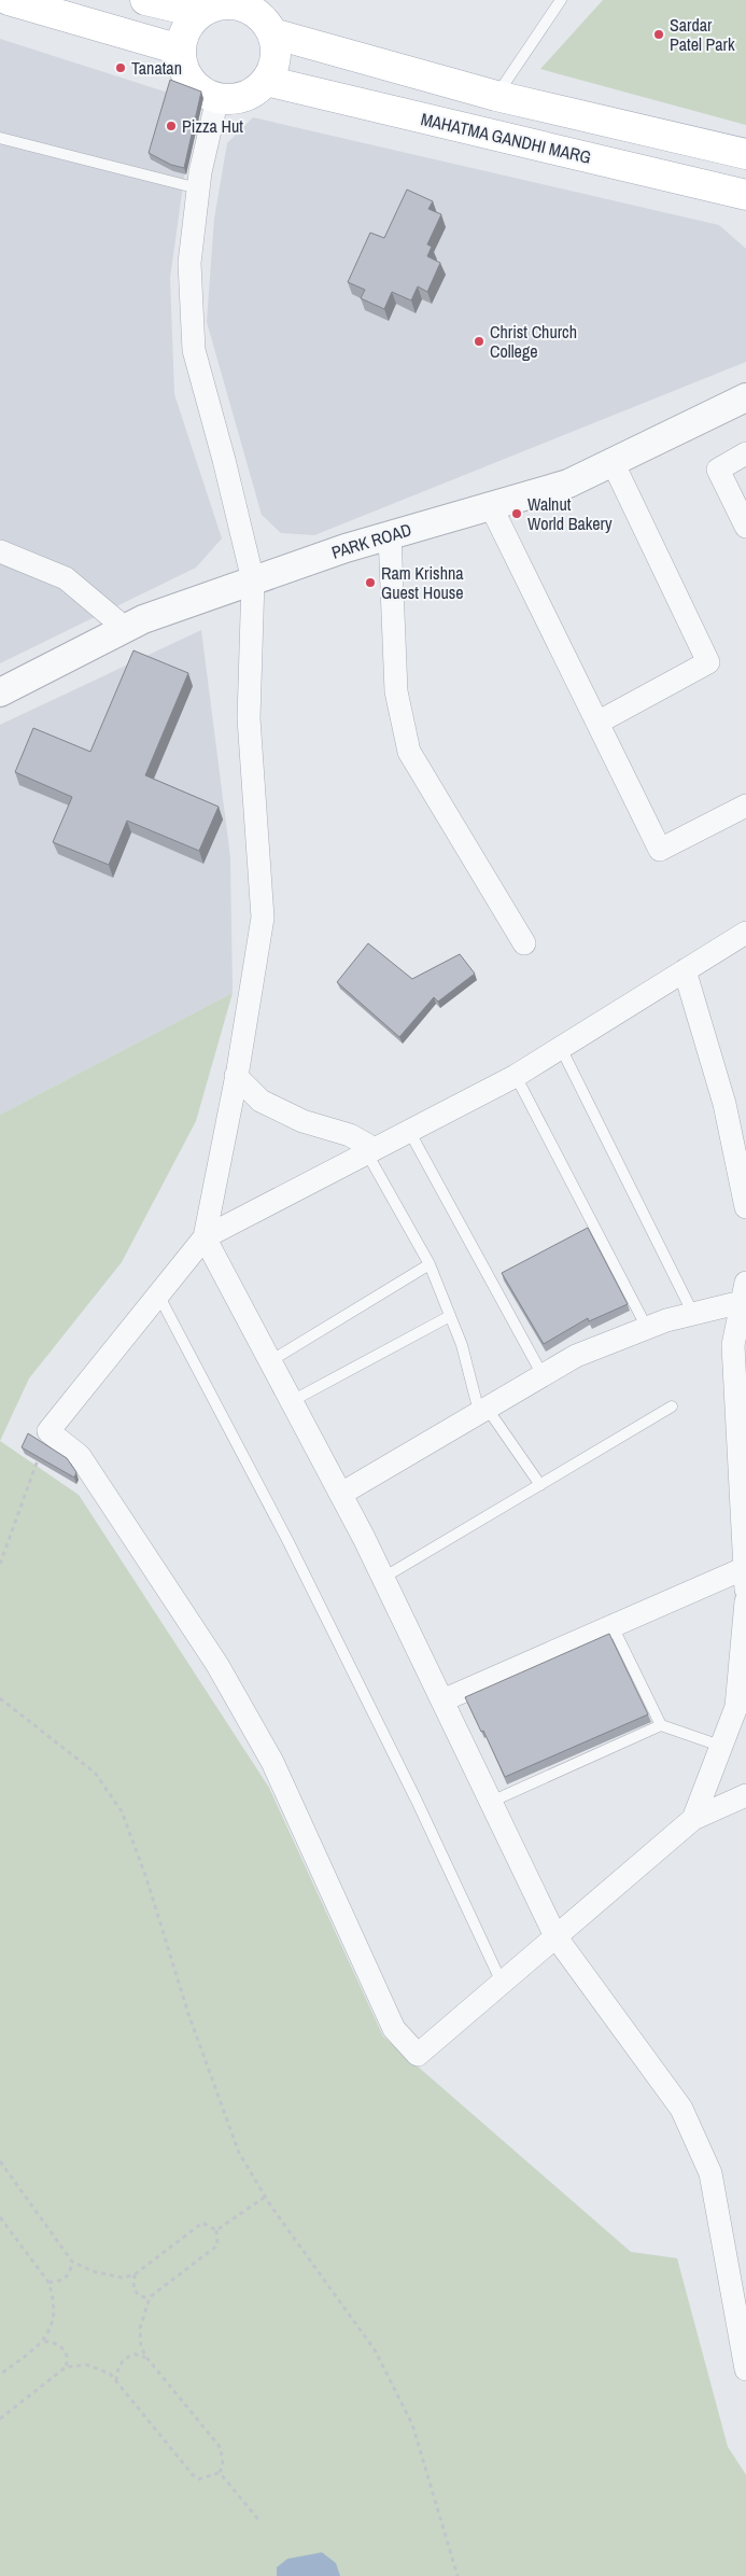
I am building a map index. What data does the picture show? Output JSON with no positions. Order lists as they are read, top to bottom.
{
  "streets": {
    "main road": ["MAHATMA GANDHI MARG"],
    "street": ["PARK ROAD"]
  },
  "places": [
    "Sardar Patel Park",
    "Tanatan",
    "Pizza Hut",
    "Christ Church College",
    "Walnut World Bakery",
    "Ram Krishna Guest House"
  ]
}
